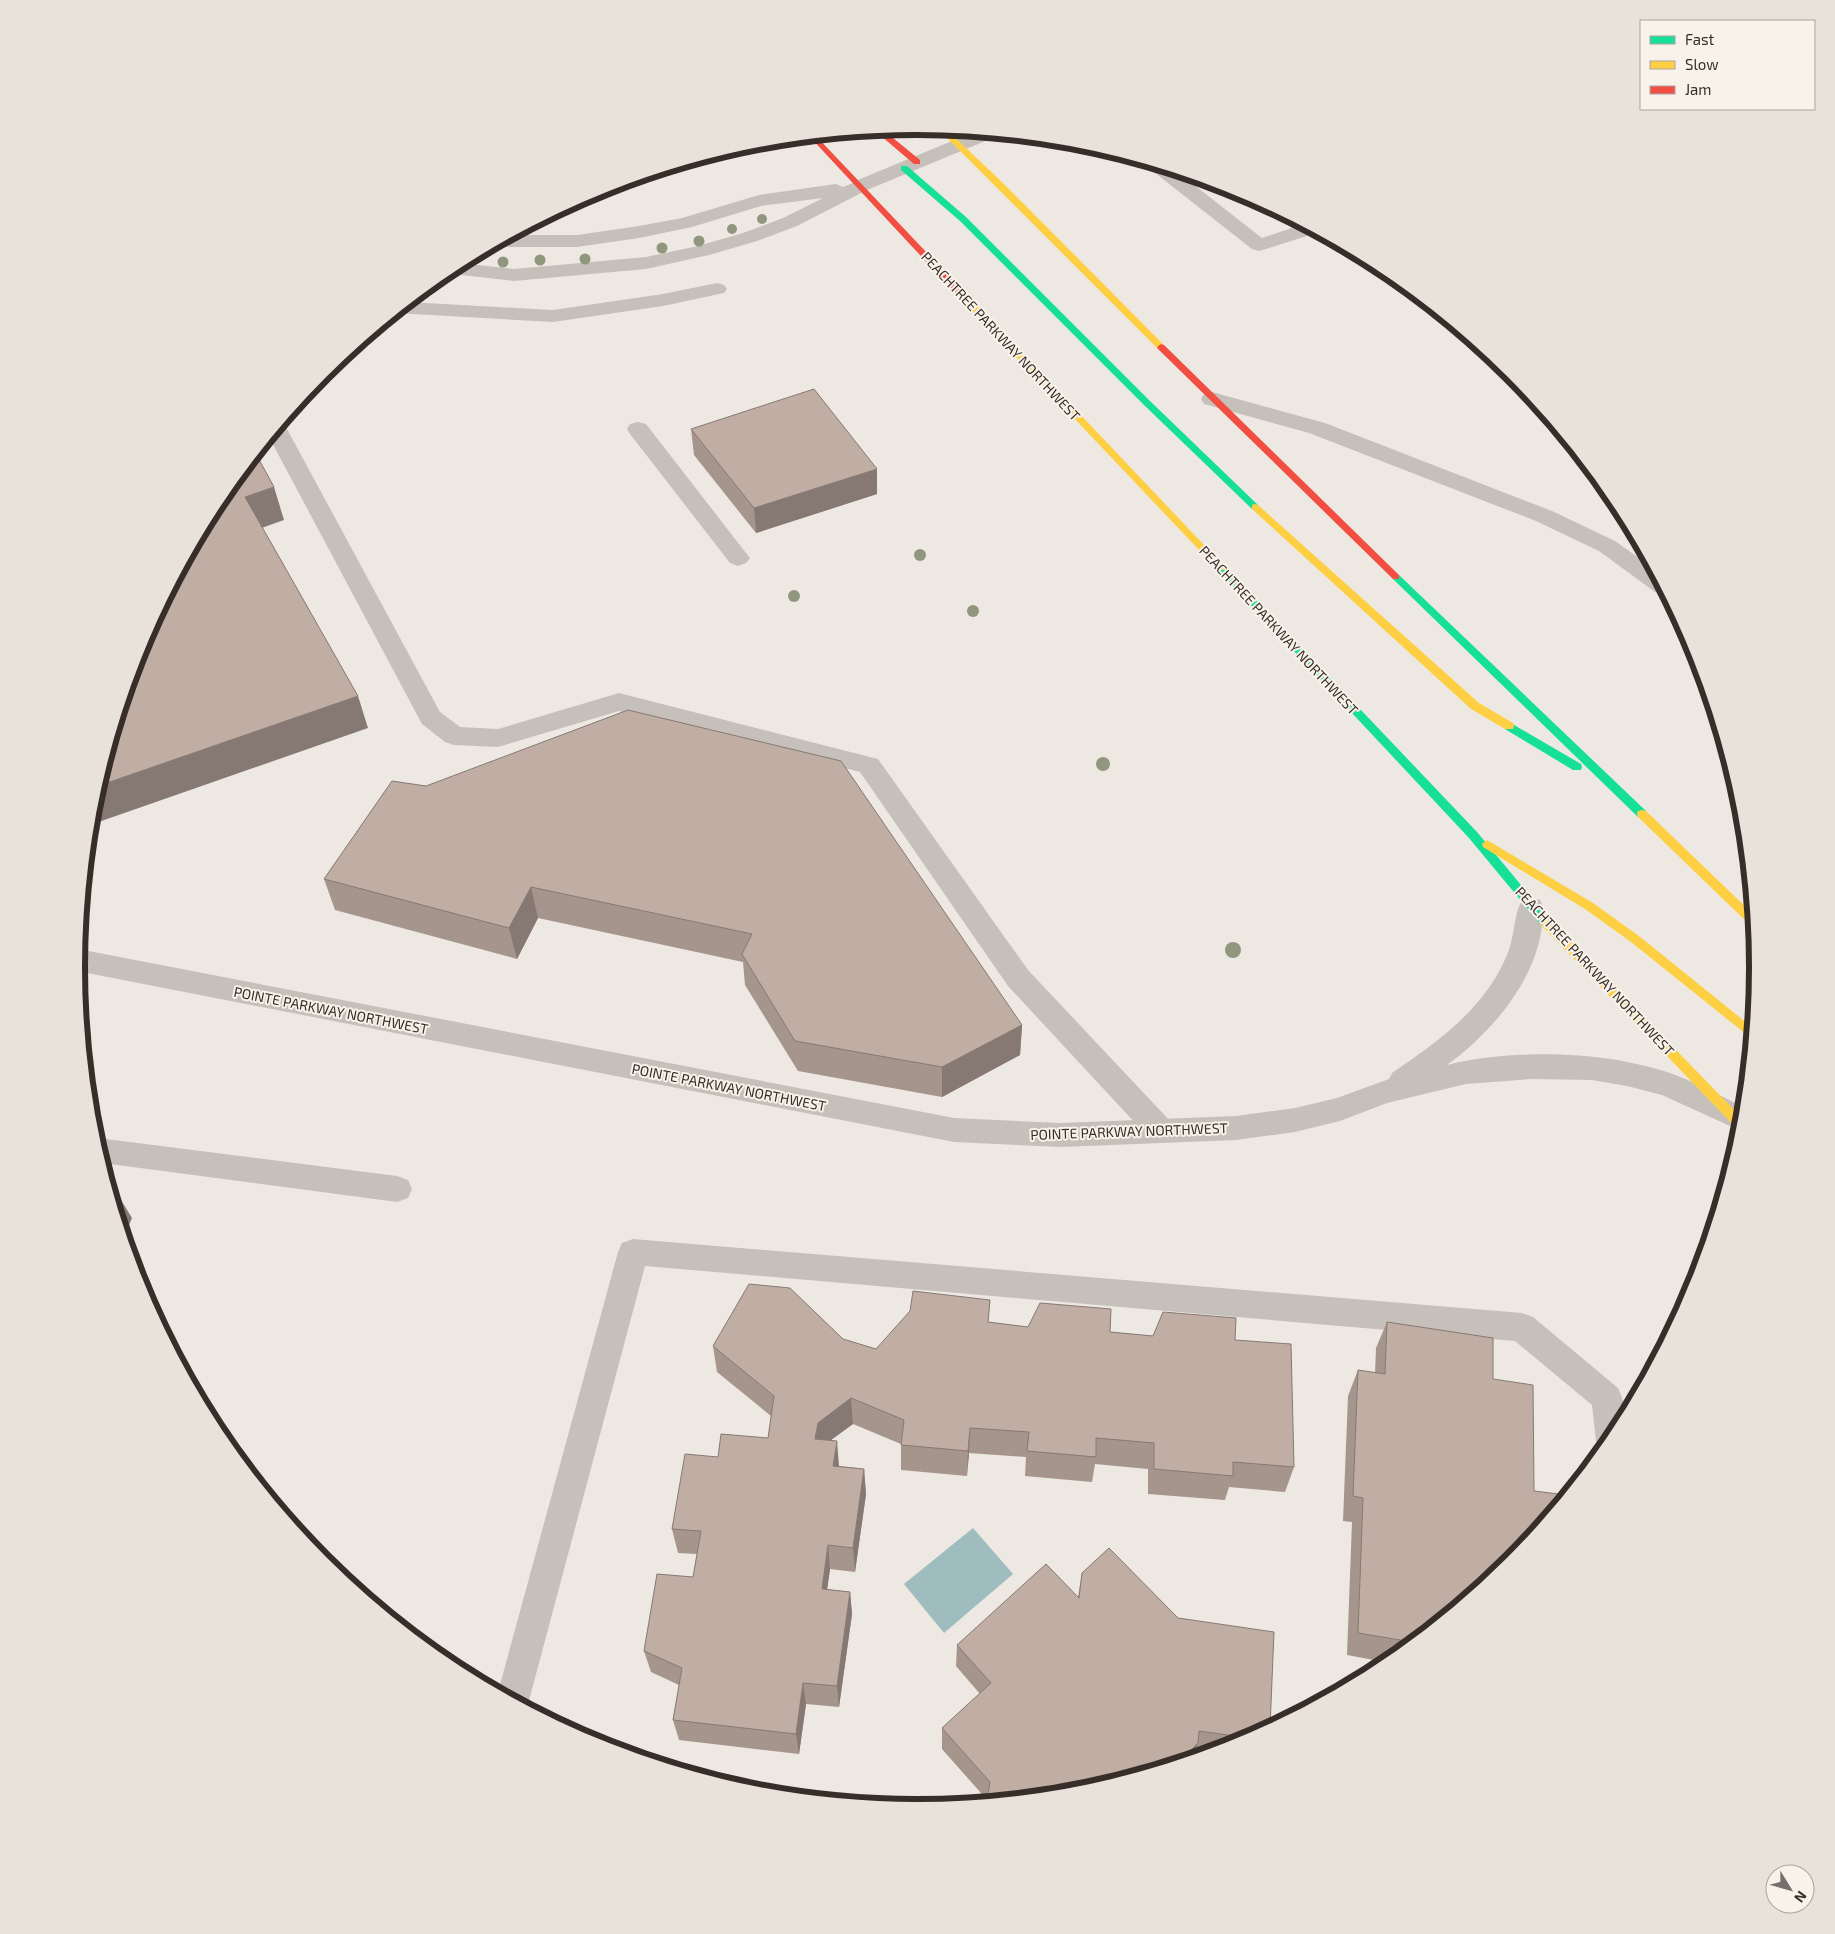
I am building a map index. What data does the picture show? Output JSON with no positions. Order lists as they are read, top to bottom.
{
  "streets": {
    "highway": ["PEACHTREE PARKWAY NORTHWEST"],
    "street": ["POINTE PARKWAY NORTHWEST"]
  },
  "crossings": [
    ["PEACHTREE PARKWAY NORTHWEST", "POINTE PARKWAY NORTHWEST"]
  ],
  "legend": ["Fast", "Slow", "Jam"],
  "north": "bottom right"
}
